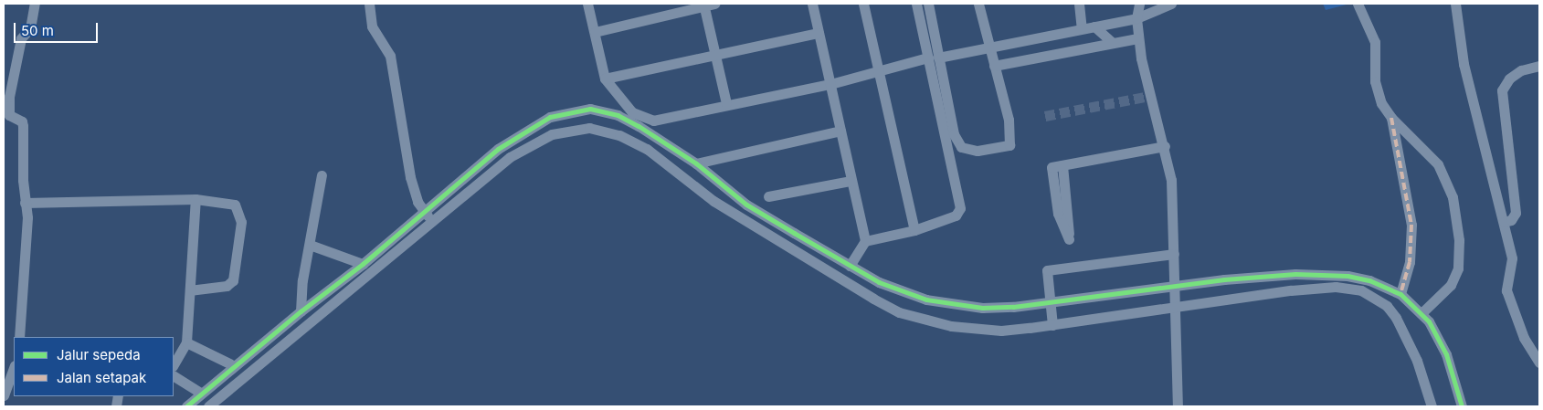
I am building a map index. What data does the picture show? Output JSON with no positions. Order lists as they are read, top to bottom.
{
  "legend": ["Jalur sepeda", "Jalan setapak"],
  "scale_bar": "50 m"
}
